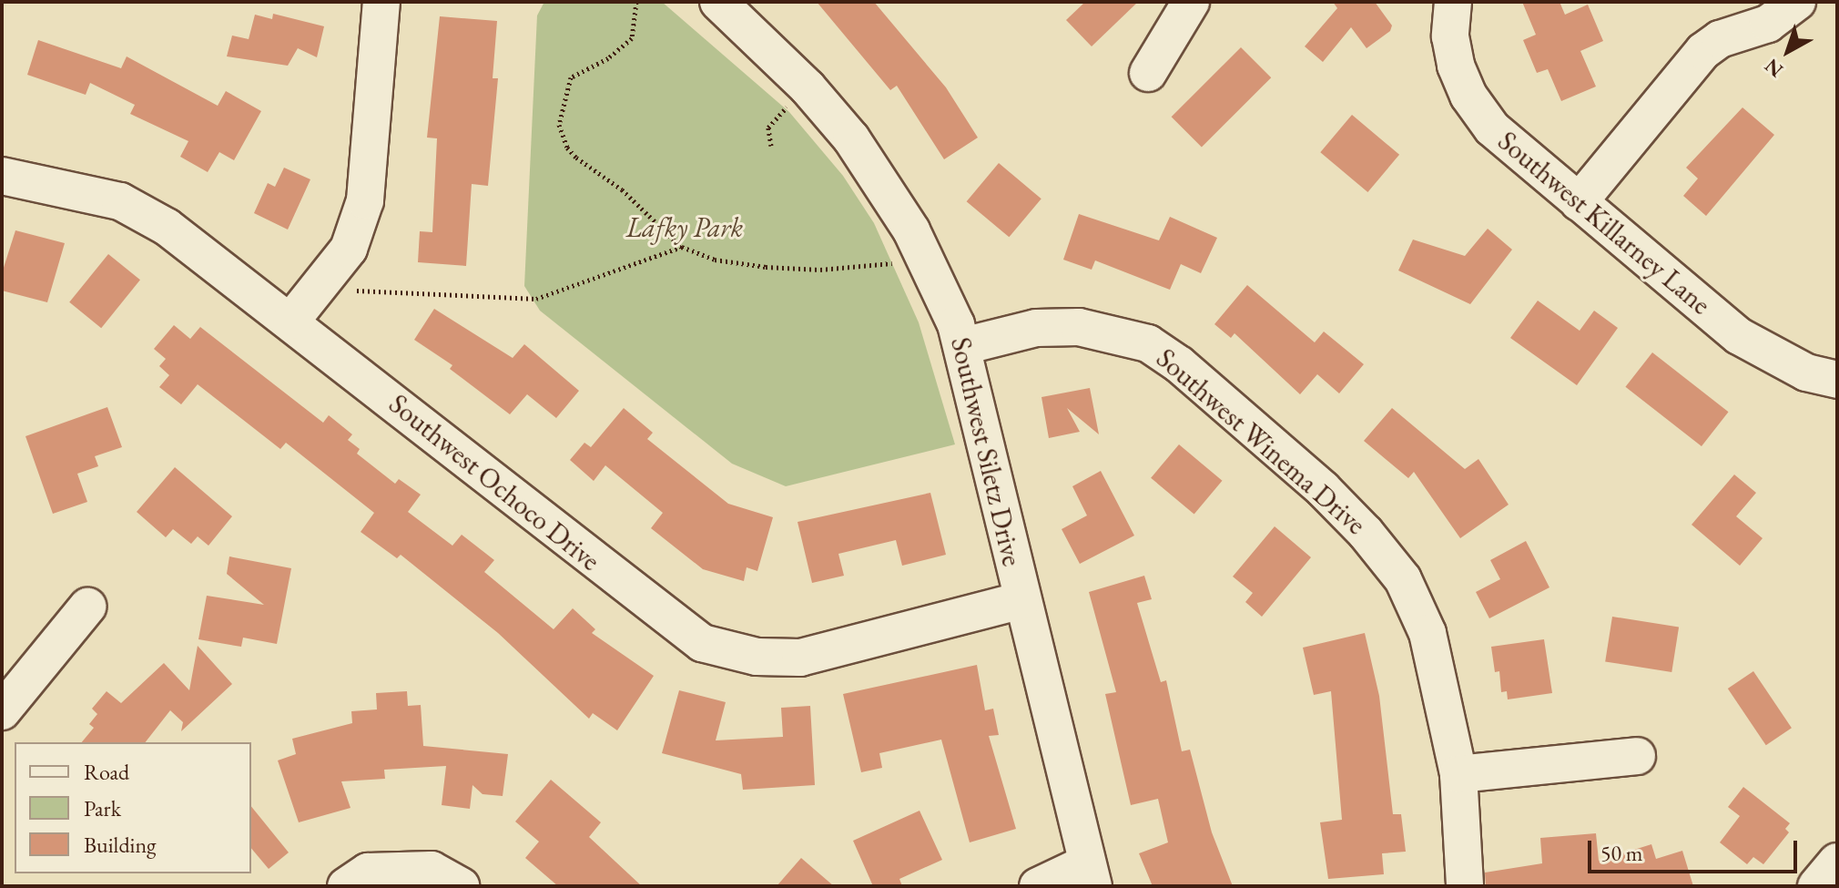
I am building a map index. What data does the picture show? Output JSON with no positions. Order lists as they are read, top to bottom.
{
  "streets": {
    "street": [
      "Southwest Killarney Lane",
      "Southwest Winema Drive",
      "Southwest Siletz Drive",
      "Southwest Ochoco Drive"
    ]
  },
  "crossings": [
    ["Southwest Winema Drive", "Southwest Siletz Drive"],
    ["Southwest Siletz Drive", "Southwest Ochoco Drive"]
  ],
  "parks": ["Lafky Park"],
  "legend": ["Road", "Park", "Building"],
  "scale_bar": "50 m",
  "north": "bottom left"
}
